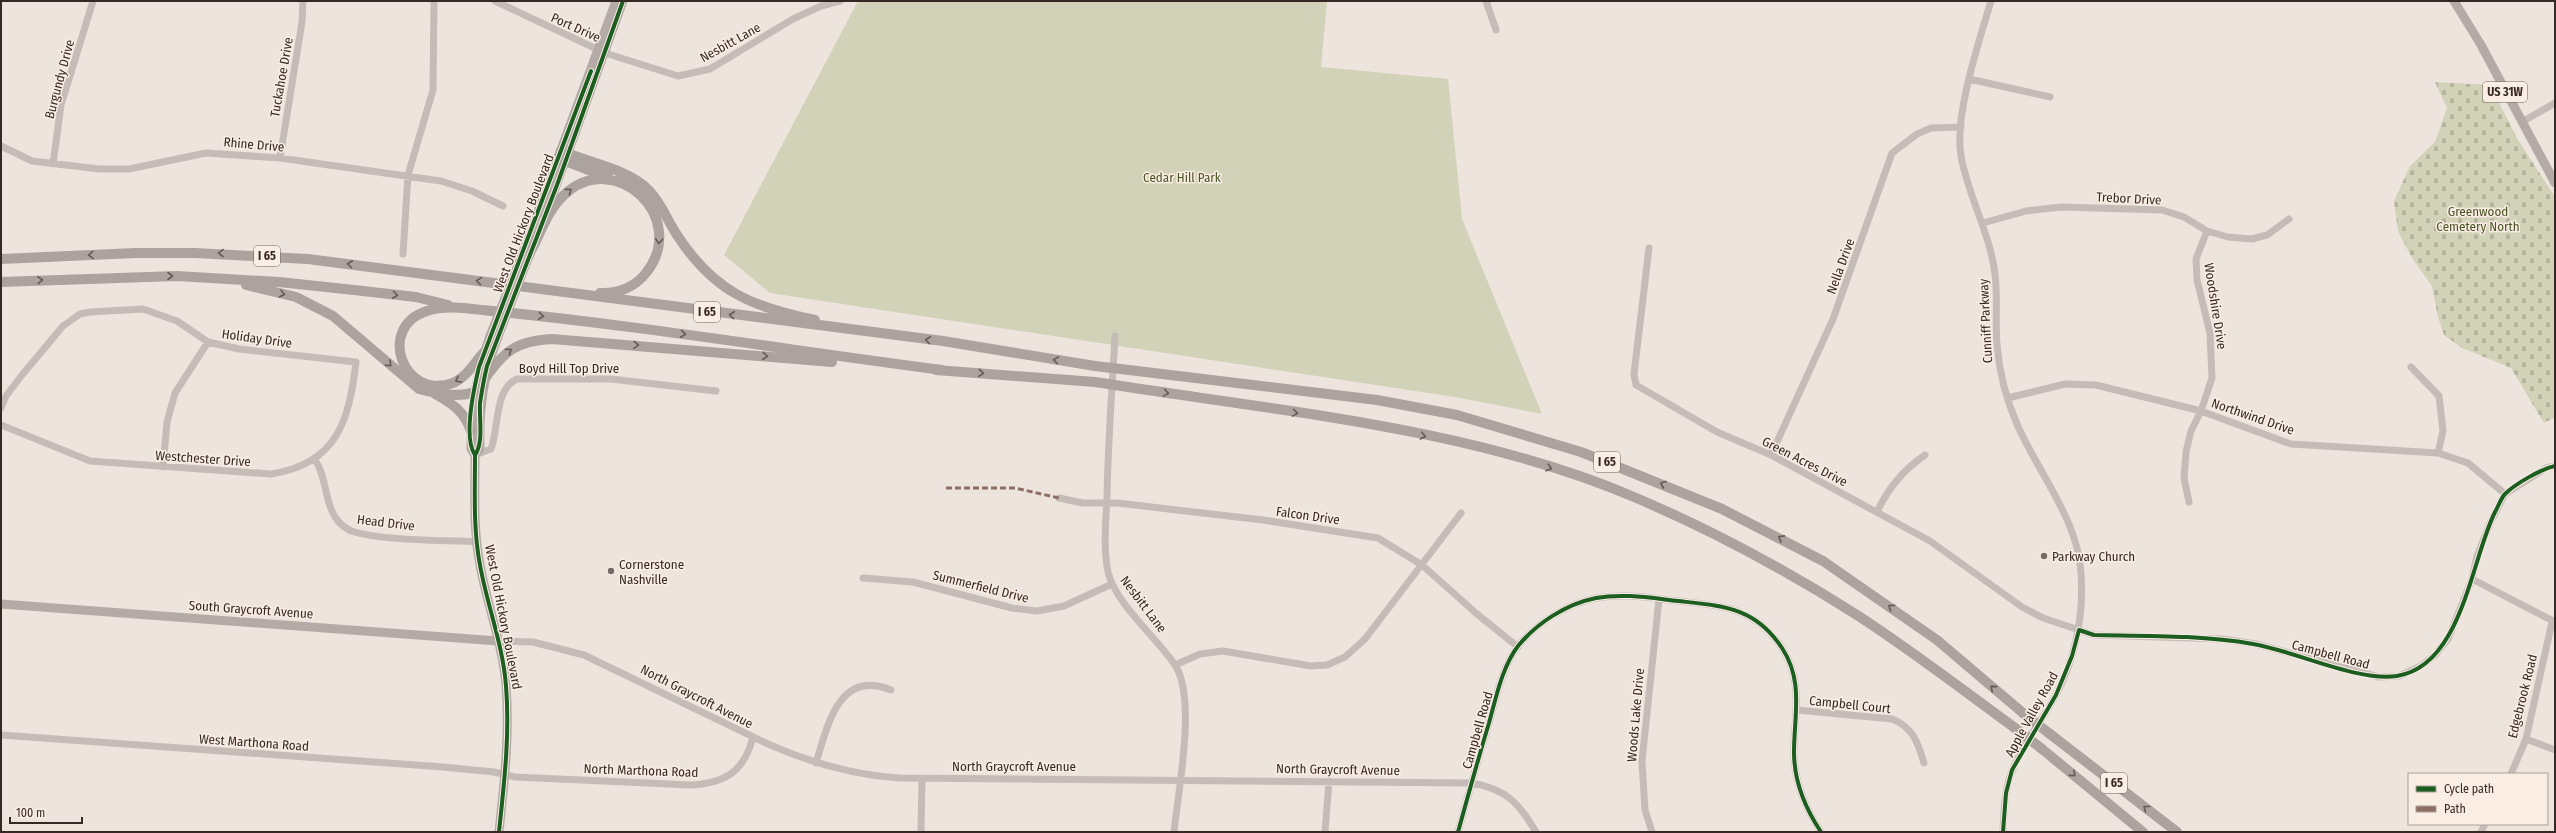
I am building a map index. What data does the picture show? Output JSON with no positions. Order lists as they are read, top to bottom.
{
  "streets": {
    "highway": ["I 65"],
    "main road": ["US 31W", "West Old Hickory Boulevard", "South Graycroft Avenue"],
    "street": [
      "Port Drive",
      "Nesbitt Lane",
      "Tuckahoe Drive",
      "Burgundy Drive",
      "Rhine Drive",
      "Trebor Drive",
      "Nella Drive",
      "Woodshire Drive",
      "Cunniff Parkway",
      "Holiday Drive",
      "Boyd Hill Top Drive",
      "Northwind Drive",
      "Westchester Drive",
      "Green Acres Drive",
      "Falcon Drive",
      "Head Drive",
      "Summerfield Drive",
      "Campbell Road",
      "North Graycroft Avenue",
      "Edgebrook Road",
      "Campbell Court",
      "Apple Valley Road",
      "Woods Lake Drive",
      "West Marthona Road",
      "North Marthona Road"
    ]
  },
  "crossings": [
    ["Port Drive", "Nesbitt Lane"],
    ["Port Drive", "West Old Hickory Boulevard"],
    ["Nesbitt Lane", "West Old Hickory Boulevard"],
    ["Nesbitt Lane", "Falcon Drive"],
    ["Nesbitt Lane", "Summerfield Drive"],
    ["Nesbitt Lane", "North Graycroft Avenue"],
    ["Tuckahoe Drive", "Rhine Drive"],
    ["Burgundy Drive", "Rhine Drive"],
    ["Trebor Drive", "Woodshire Drive"],
    ["Trebor Drive", "Cunniff Parkway"],
    ["West Old Hickory Boulevard", "Boyd Hill Top Drive"],
    ["West Old Hickory Boulevard", "Head Drive"],
    ["West Old Hickory Boulevard", "South Graycroft Avenue"],
    ["West Old Hickory Boulevard", "North Graycroft Avenue"],
    ["West Old Hickory Boulevard", "West Marthona Road"],
    ["West Old Hickory Boulevard", "North Marthona Road"],
    ["Nella Drive", "Cunniff Parkway"],
    ["Nella Drive", "Green Acres Drive"],
    ["Woodshire Drive", "Northwind Drive"],
    ["Cunniff Parkway", "Northwind Drive"],
    ["Cunniff Parkway", "Green Acres Drive"],
    ["Cunniff Parkway", "Campbell Road"],
    ["Cunniff Parkway", "Apple Valley Road"],
    ["Holiday Drive", "Westchester Drive"],
    ["Northwind Drive", "Campbell Road"],
    ["Westchester Drive", "Head Drive"],
    ["Green Acres Drive", "Campbell Road"],
    ["Green Acres Drive", "Apple Valley Road"],
    ["Falcon Drive", "Campbell Road"],
    ["South Graycroft Avenue", "North Graycroft Avenue"],
    ["Campbell Road", "North Graycroft Avenue"],
    ["Campbell Road", "Campbell Court"],
    ["Campbell Road", "Apple Valley Road"],
    ["Campbell Road", "Woods Lake Drive"],
    ["North Graycroft Avenue", "North Marthona Road"],
    ["West Marthona Road", "North Marthona Road"]
  ],
  "parks": ["Cedar Hill Park", "Greenwood Cemetery North"],
  "places": ["Parkway Church", "Cornerstone Nashville"],
  "legend": ["Cycle path", "Path"],
  "scale_bar": "100 m"
}
